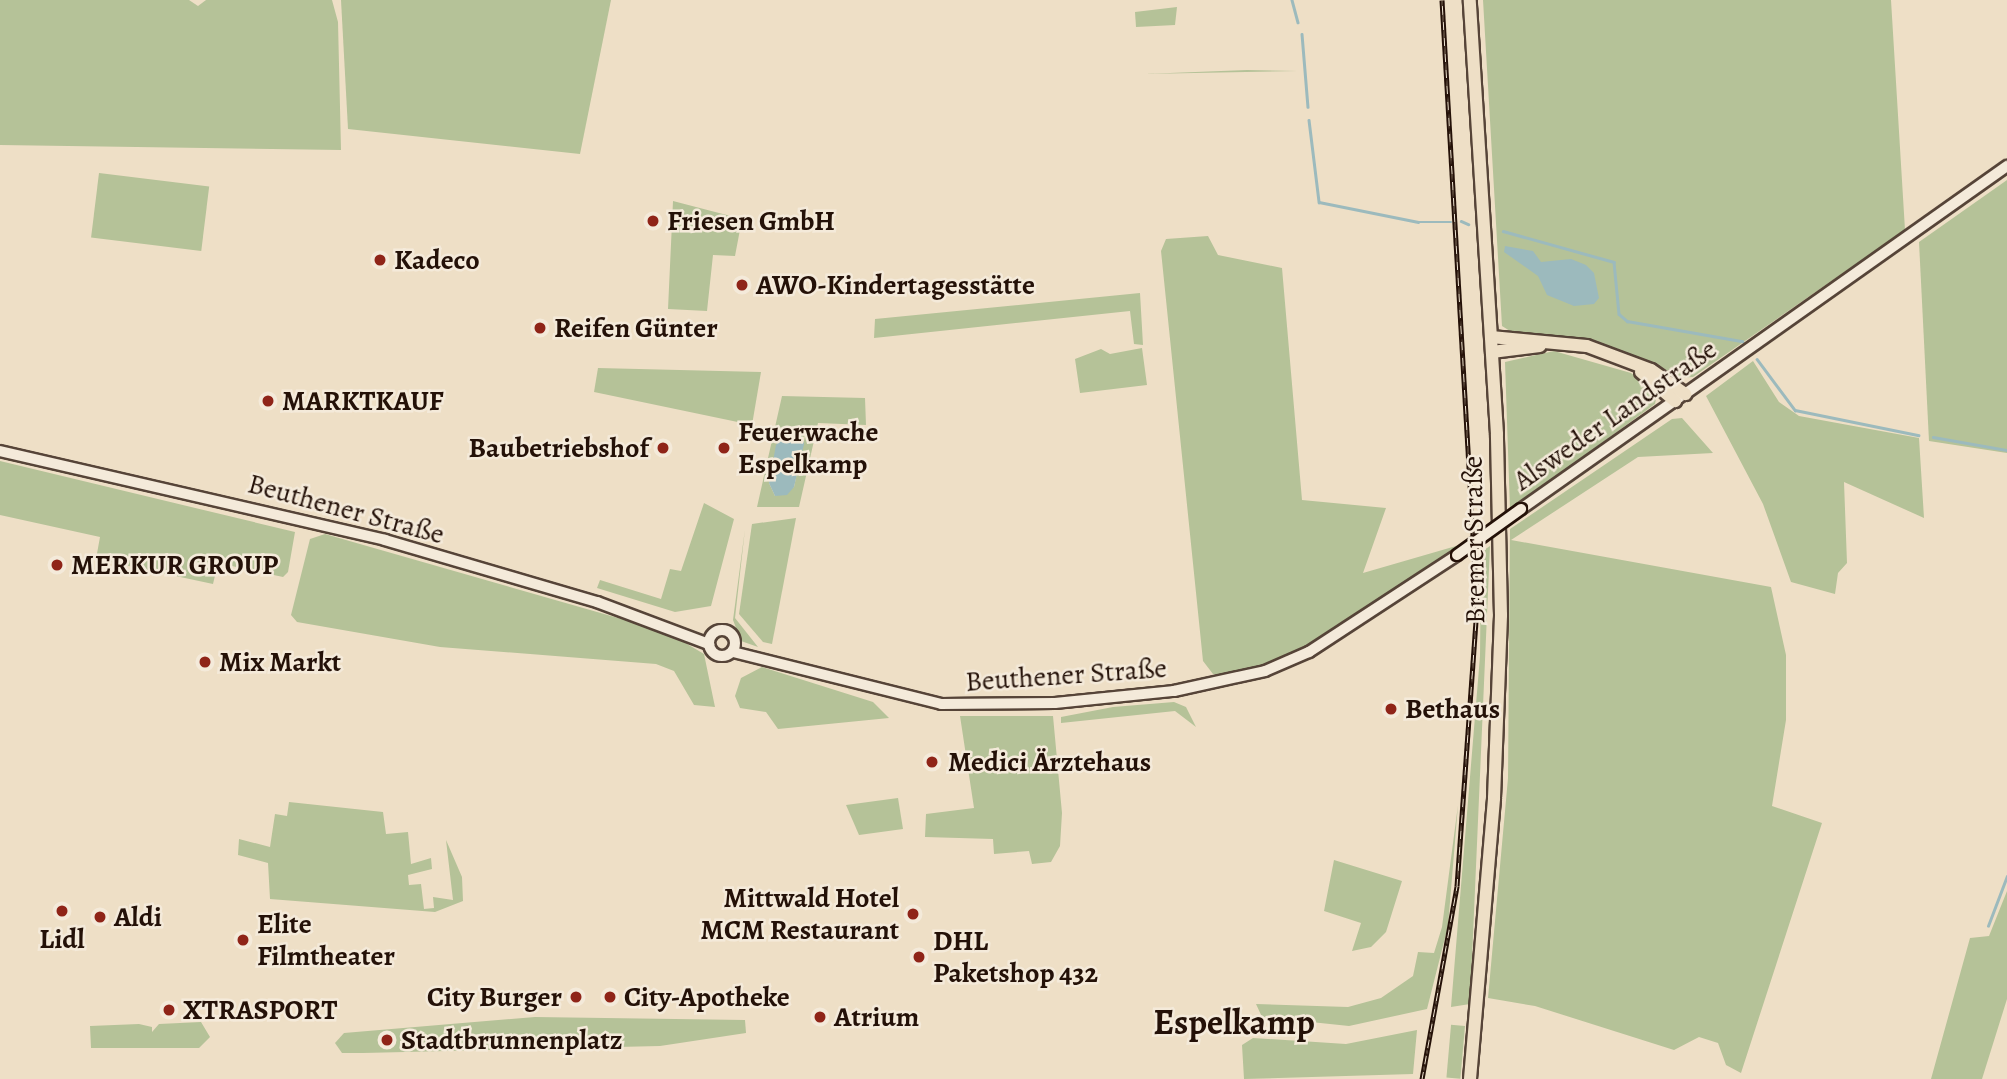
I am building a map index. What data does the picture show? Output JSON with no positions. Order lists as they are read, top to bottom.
{
  "streets": {
    "main road": ["Alsweder Landstraße", "Beuthener Straße", "Bremer Straße"]
  },
  "crossings": [
    ["Alsweder Landstraße", "Beuthener Straße"]
  ],
  "districts": ["Espelkamp"],
  "places": [
    "Friesen GmbH",
    "Kadeco",
    "AWO-Kindertagesstätte",
    "Reifen Günter",
    "MARKTKAUF",
    "Baubetriebshof",
    "Feuerwache Espelkamp",
    "MERKUR GROUP",
    "Mix Markt",
    "Bethaus",
    "Medici Ärztehaus",
    "Lidl",
    "Mittwald Hotel MCM Restaurant",
    "Aldi",
    "Elite Filmtheater",
    "DHL Paketshop 432",
    "City Burger",
    "City-Apotheke",
    "XTRASPORT",
    "Atrium",
    "Stadtbrunnenplatz"
  ]
}
